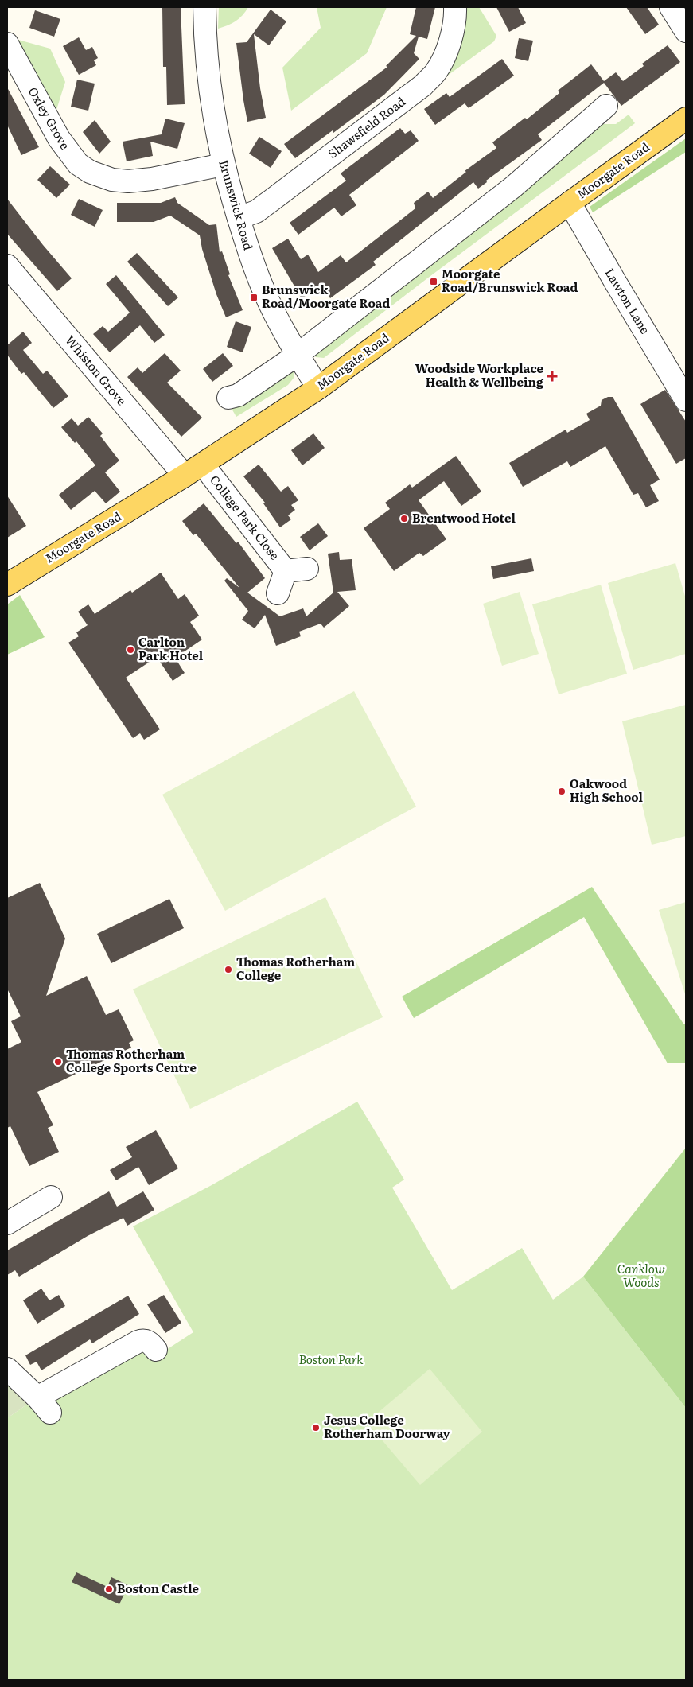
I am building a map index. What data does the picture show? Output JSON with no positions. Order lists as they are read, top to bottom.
{
  "streets": {
    "main road": ["Moorgate Road"],
    "street": [
      "Oxley Grove",
      "Shawsfield Road",
      "Brunswick Road",
      "Lawton Lane",
      "Whiston Grove",
      "College Park Close"
    ]
  },
  "crossings": [
    ["Oxley Grove", "Brunswick Road"],
    ["Shawsfield Road", "Brunswick Road"],
    ["Moorgate Road", "Brunswick Road"],
    ["Moorgate Road", "Lawton Lane"],
    ["Moorgate Road", "Whiston Grove"],
    ["Moorgate Road", "College Park Close"]
  ],
  "parks": ["Canklow Woods", "Boston Park"],
  "places": {
    "transit": ["Moorgate Road/Brunswick Road", "Brunswick Road/Moorgate Road"],
    "health": ["Woodside Workplace Health & Wellbeing"],
    "other": [
      "Brentwood Hotel",
      "Carlton Park Hotel",
      "Oakwood High School",
      "Thomas Rotherham College",
      "Thomas Rotherham College Sports Centre",
      "Jesus College Rotherham Doorway",
      "Boston Castle"
    ]
  }
}
